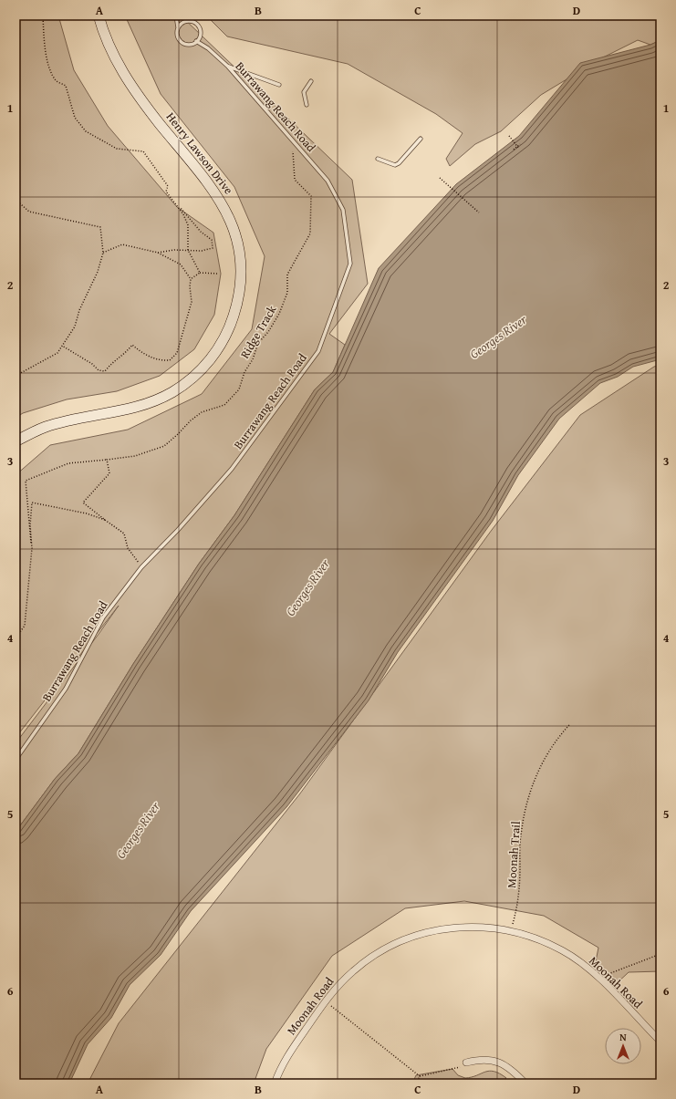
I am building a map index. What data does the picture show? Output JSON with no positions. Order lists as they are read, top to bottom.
{
  "streets": {
    "main road": ["Henry Lawson Drive"],
    "street": ["Moonah Road"],
    "lane": ["Burrawang Reach Road"],
    "path": ["Ridge Track", "Moonah Trail"]
  },
  "crossings": [
    ["Burrawang Reach Road", "Ridge Track"],
    ["Moonah Trail", "Moonah Road"]
  ],
  "water": ["Georges River"],
  "north": "top",
  "grid": {
    "columns": [
      "A",
      "B",
      "C",
      "D"
    ],
    "rows": [
      "1",
      "2",
      "3",
      "4",
      "5",
      "6"
    ]
  }
}
